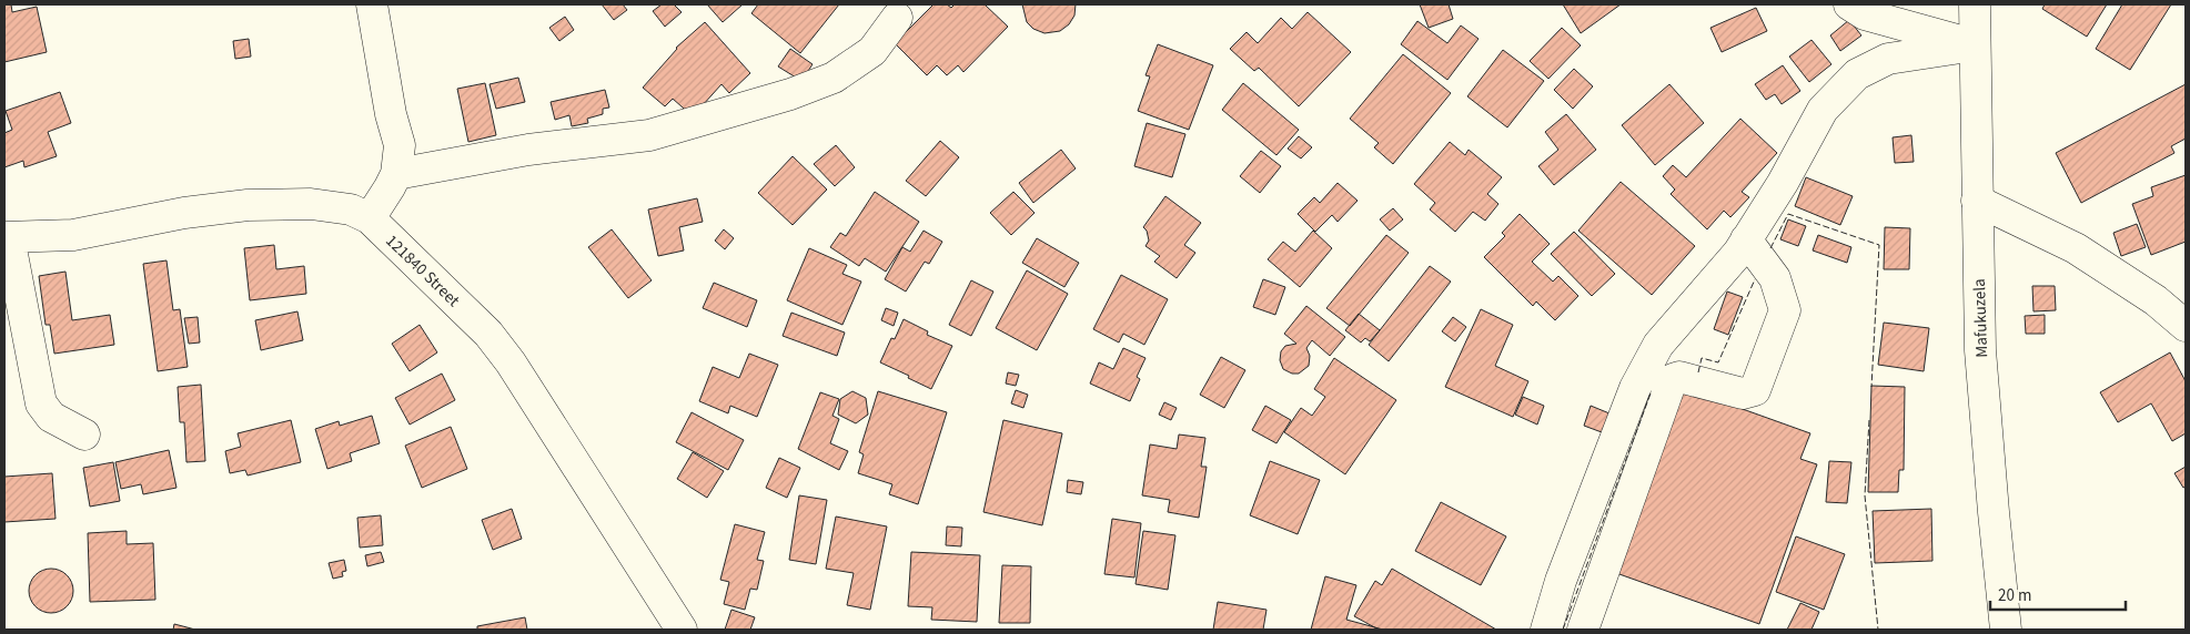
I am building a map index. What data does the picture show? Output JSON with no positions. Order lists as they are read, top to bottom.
{
  "streets": {
    "street": ["121840 Street", "Mafukuzela"]
  },
  "scale_bar": "20 m"
}
